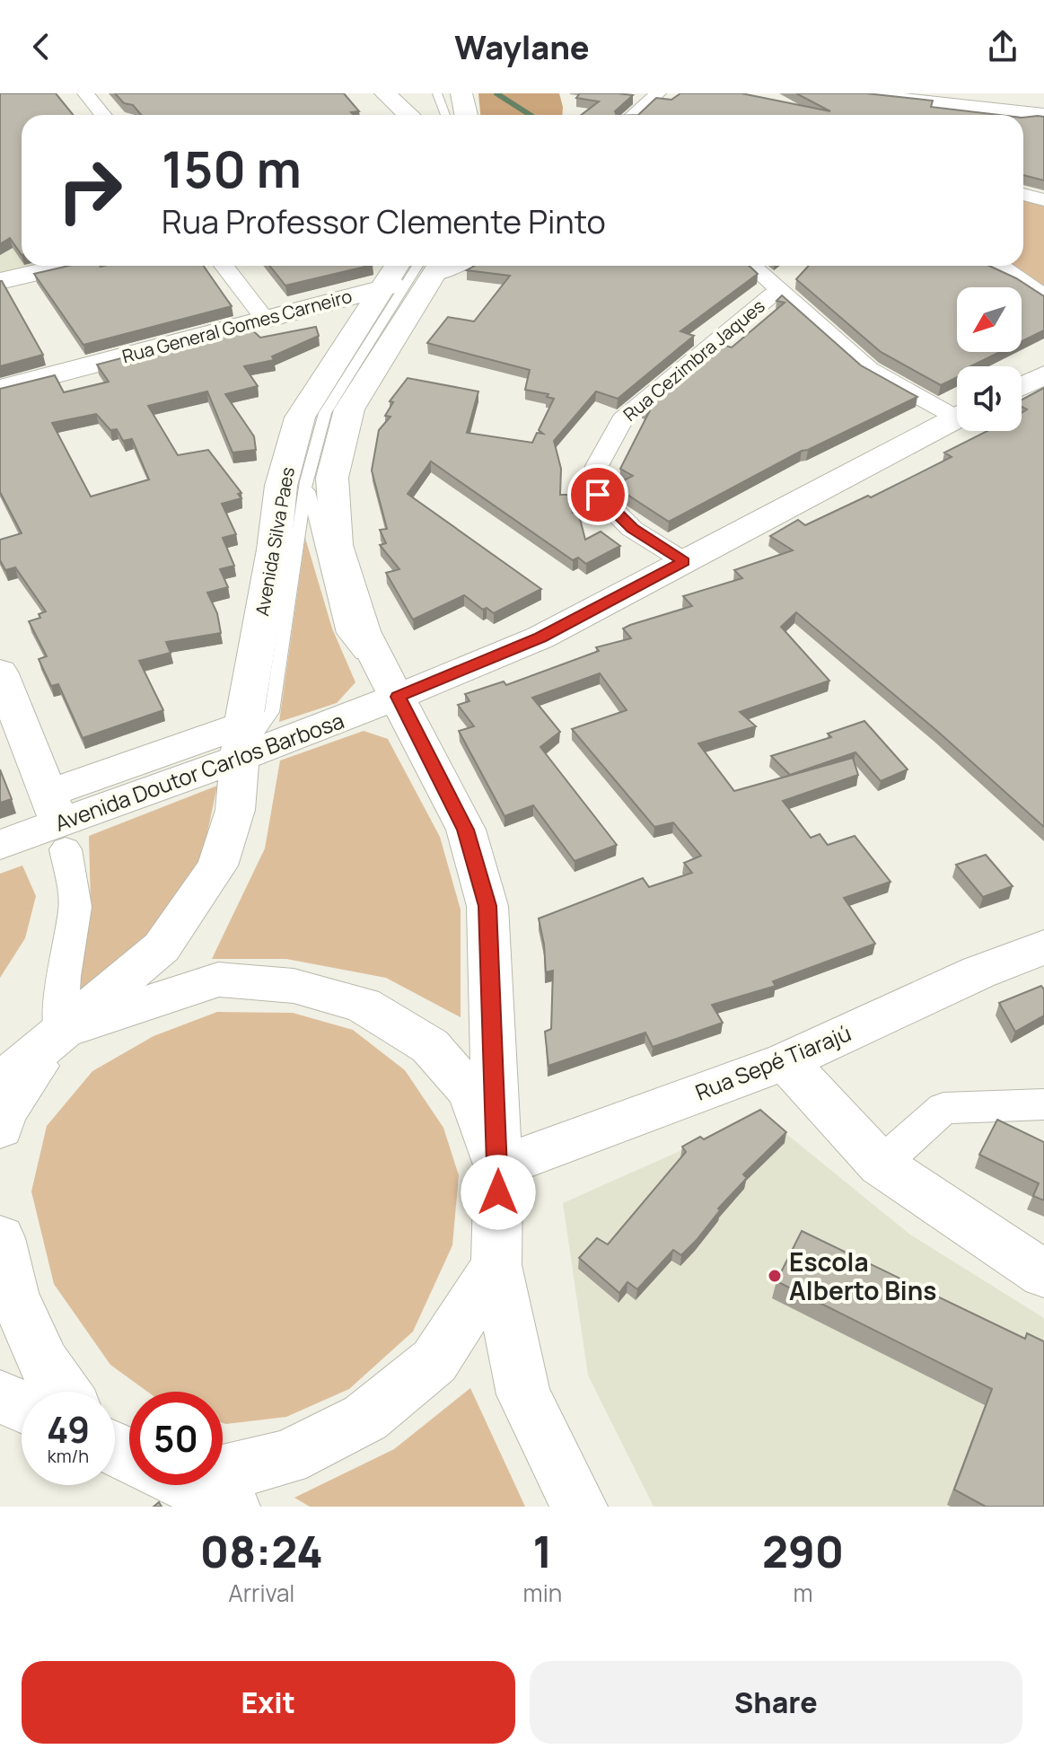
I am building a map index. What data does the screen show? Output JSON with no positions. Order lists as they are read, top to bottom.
{
  "streets": {
    "main road": [
      "Rua General Gomes Carneiro",
      "Avenida Silva Paes",
      "Avenida Doutor Carlos Barbosa",
      "Rua Sepé Tiarajú"
    ],
    "street": ["Rua Cezimbra Jaques"]
  },
  "crossings": [
    ["Rua General Gomes Carneiro", "Avenida Silva Paes"],
    ["Rua Cezimbra Jaques", "Avenida Doutor Carlos Barbosa"],
    ["Avenida Silva Paes", "Avenida Doutor Carlos Barbosa"]
  ],
  "places": ["Escola Alberto Bins"],
  "north": "bottom left",
  "page": {
    "header": "Waylane",
    "turn": ["150 m", "Rua Professor Clemente Pinto"],
    "speed": "49 km/h",
    "limit": "50",
    "eta": [
      "08:24",
      "Arrival",
      "1",
      "min",
      "290",
      "m"
    ],
    "buttons": ["Exit", "Share"]
  }
}
